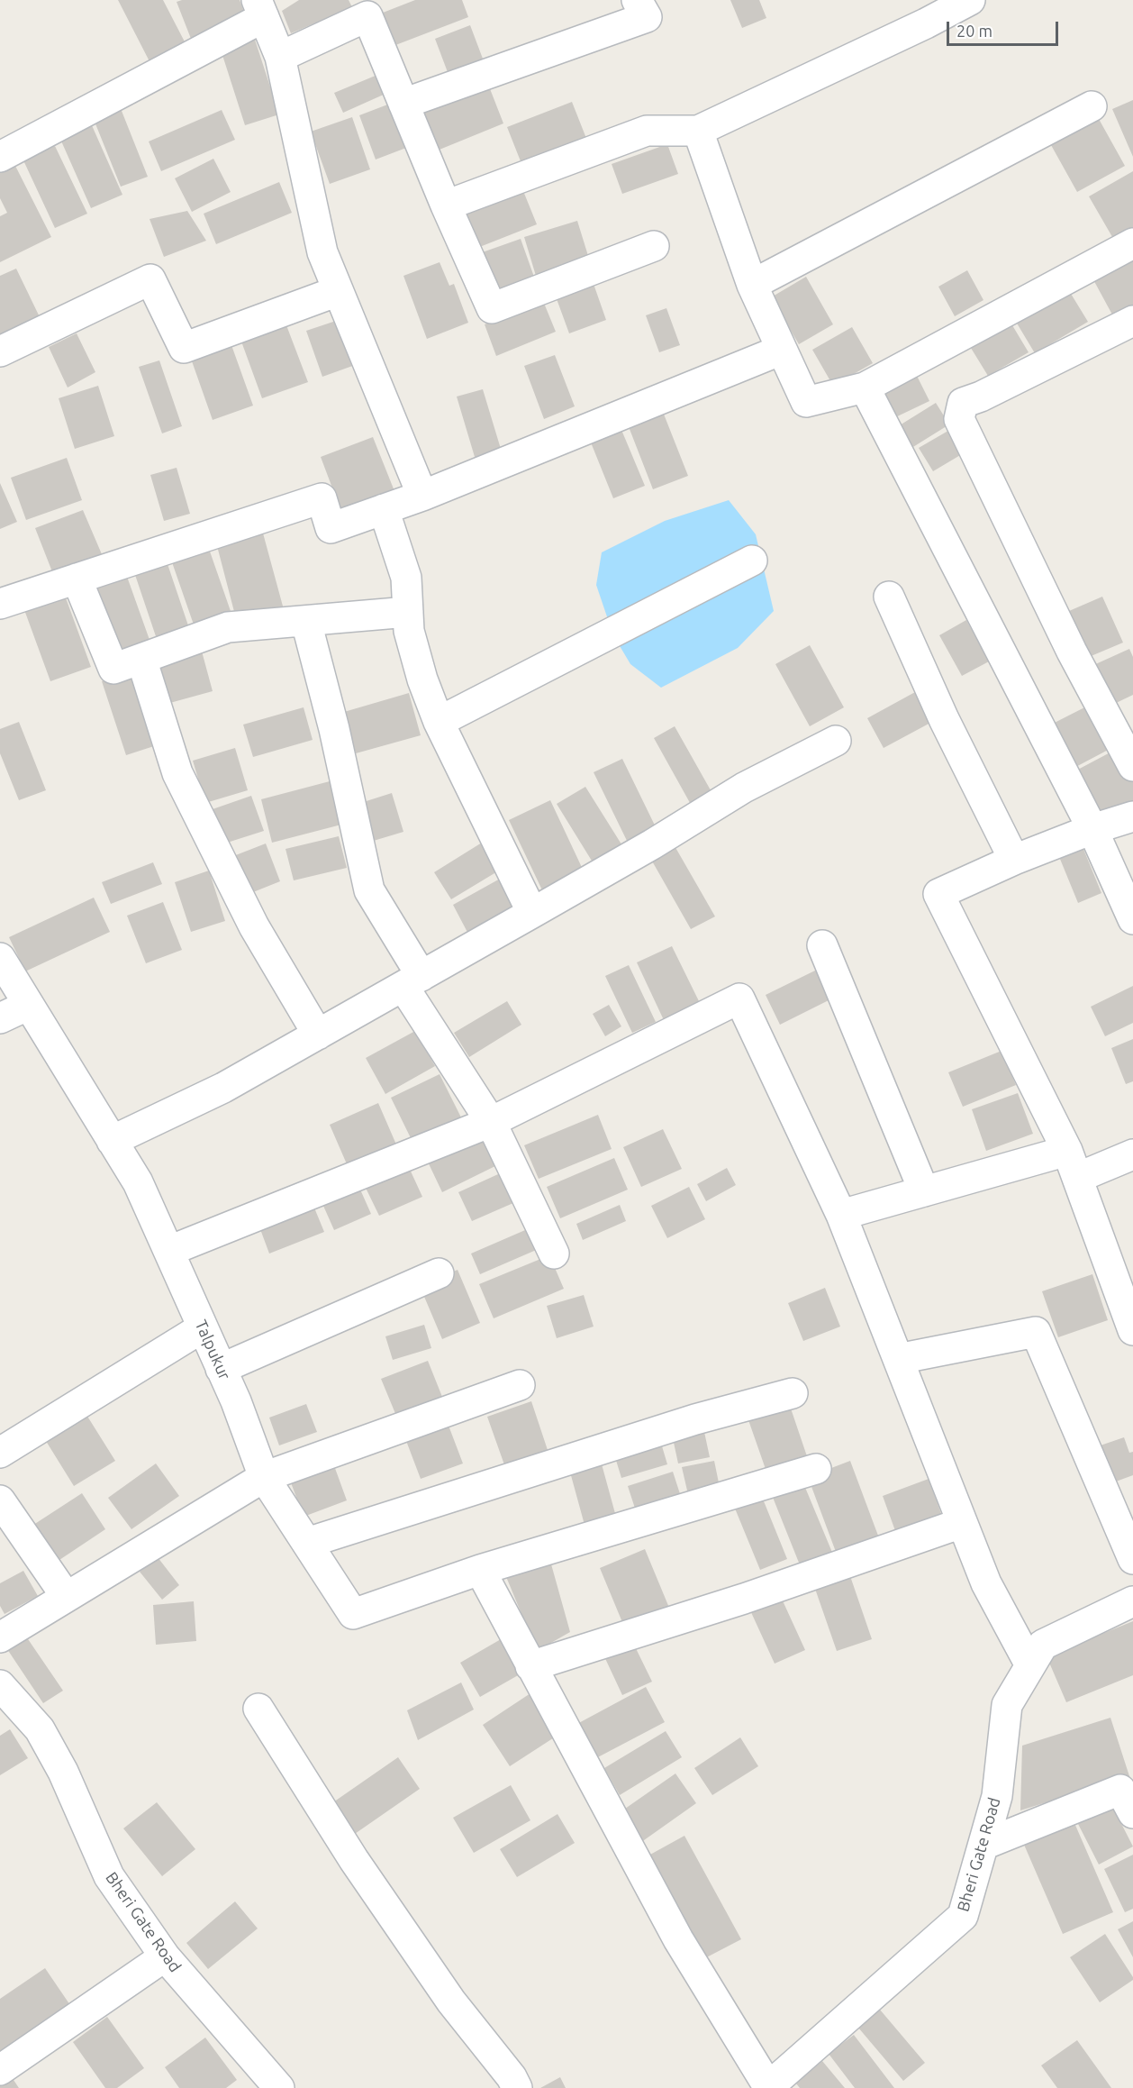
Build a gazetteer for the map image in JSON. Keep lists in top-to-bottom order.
{
  "streets": {
    "street": ["Talpukur", "Bheri Gate Road"]
  },
  "scale_bar": "20 m"
}
